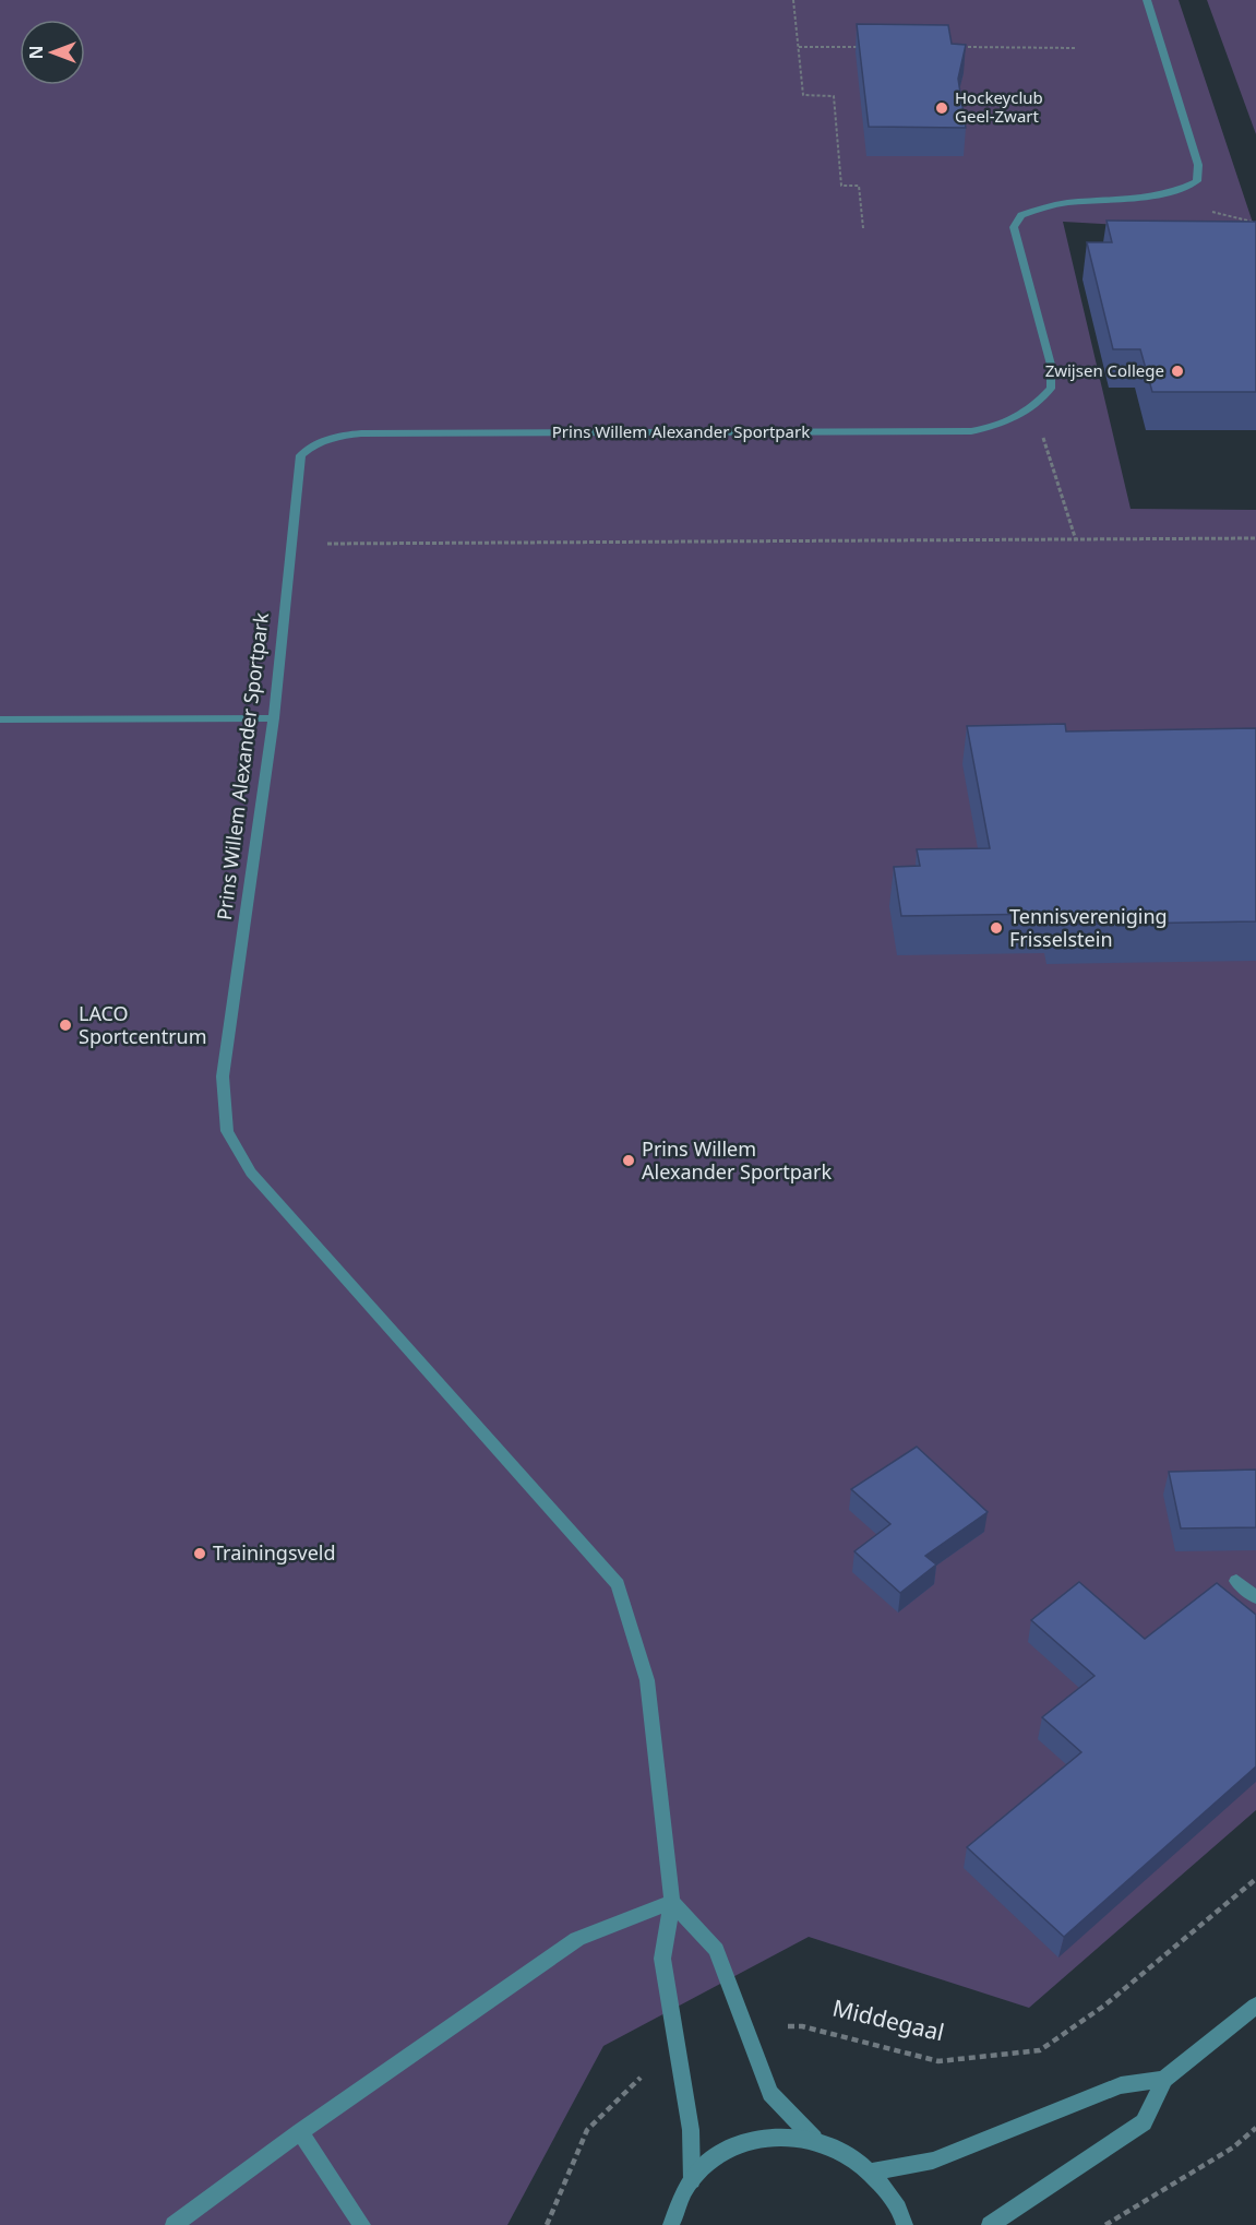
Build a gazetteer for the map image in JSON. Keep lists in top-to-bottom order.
{
  "streets": {
    "street": ["Prins Willem Alexander Sportpark"],
    "path": ["Middegaal"]
  },
  "places": [
    "Hockeyclub Geel-Zwart",
    "Zwijsen College",
    "Tennisvereniging Frisselstein",
    "LACO Sportcentrum",
    "Prins Willem Alexander Sportpark",
    "Trainingsveld"
  ],
  "north": "left"
}
